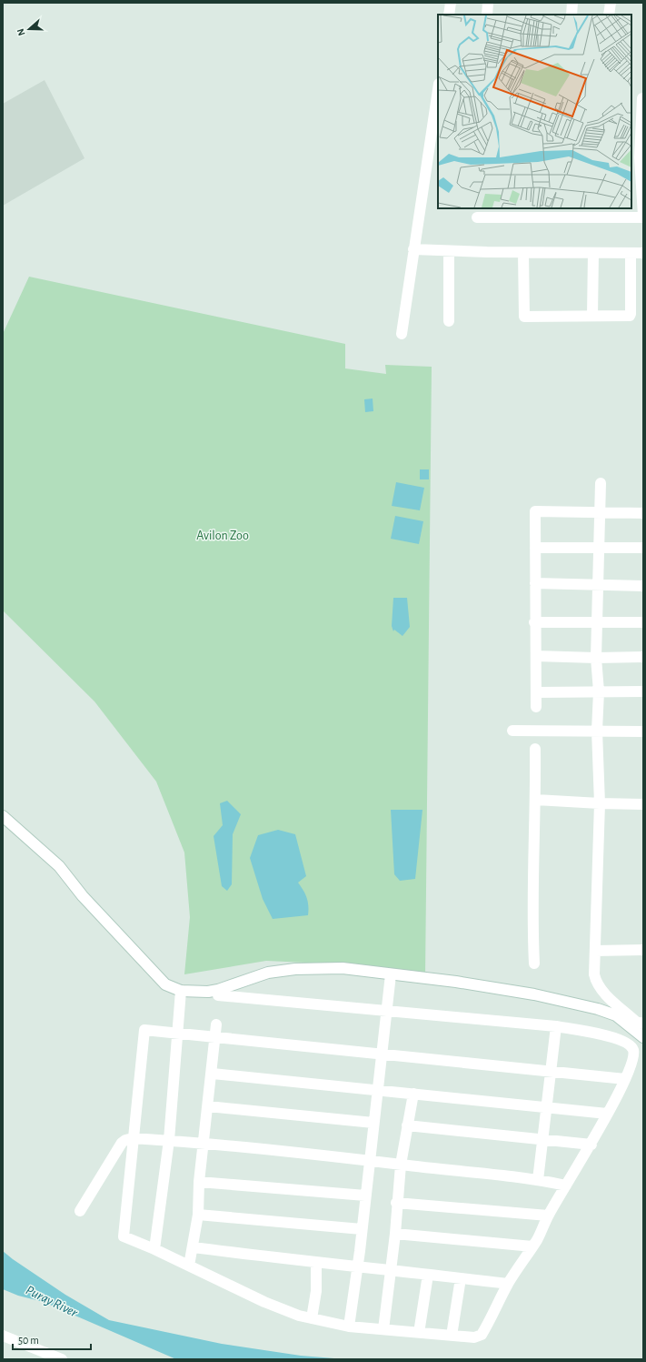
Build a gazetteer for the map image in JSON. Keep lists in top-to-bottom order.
{
  "water": ["Puray River"],
  "parks": ["Avilon Zoo"],
  "scale_bar": "50 m",
  "north": "left"
}
